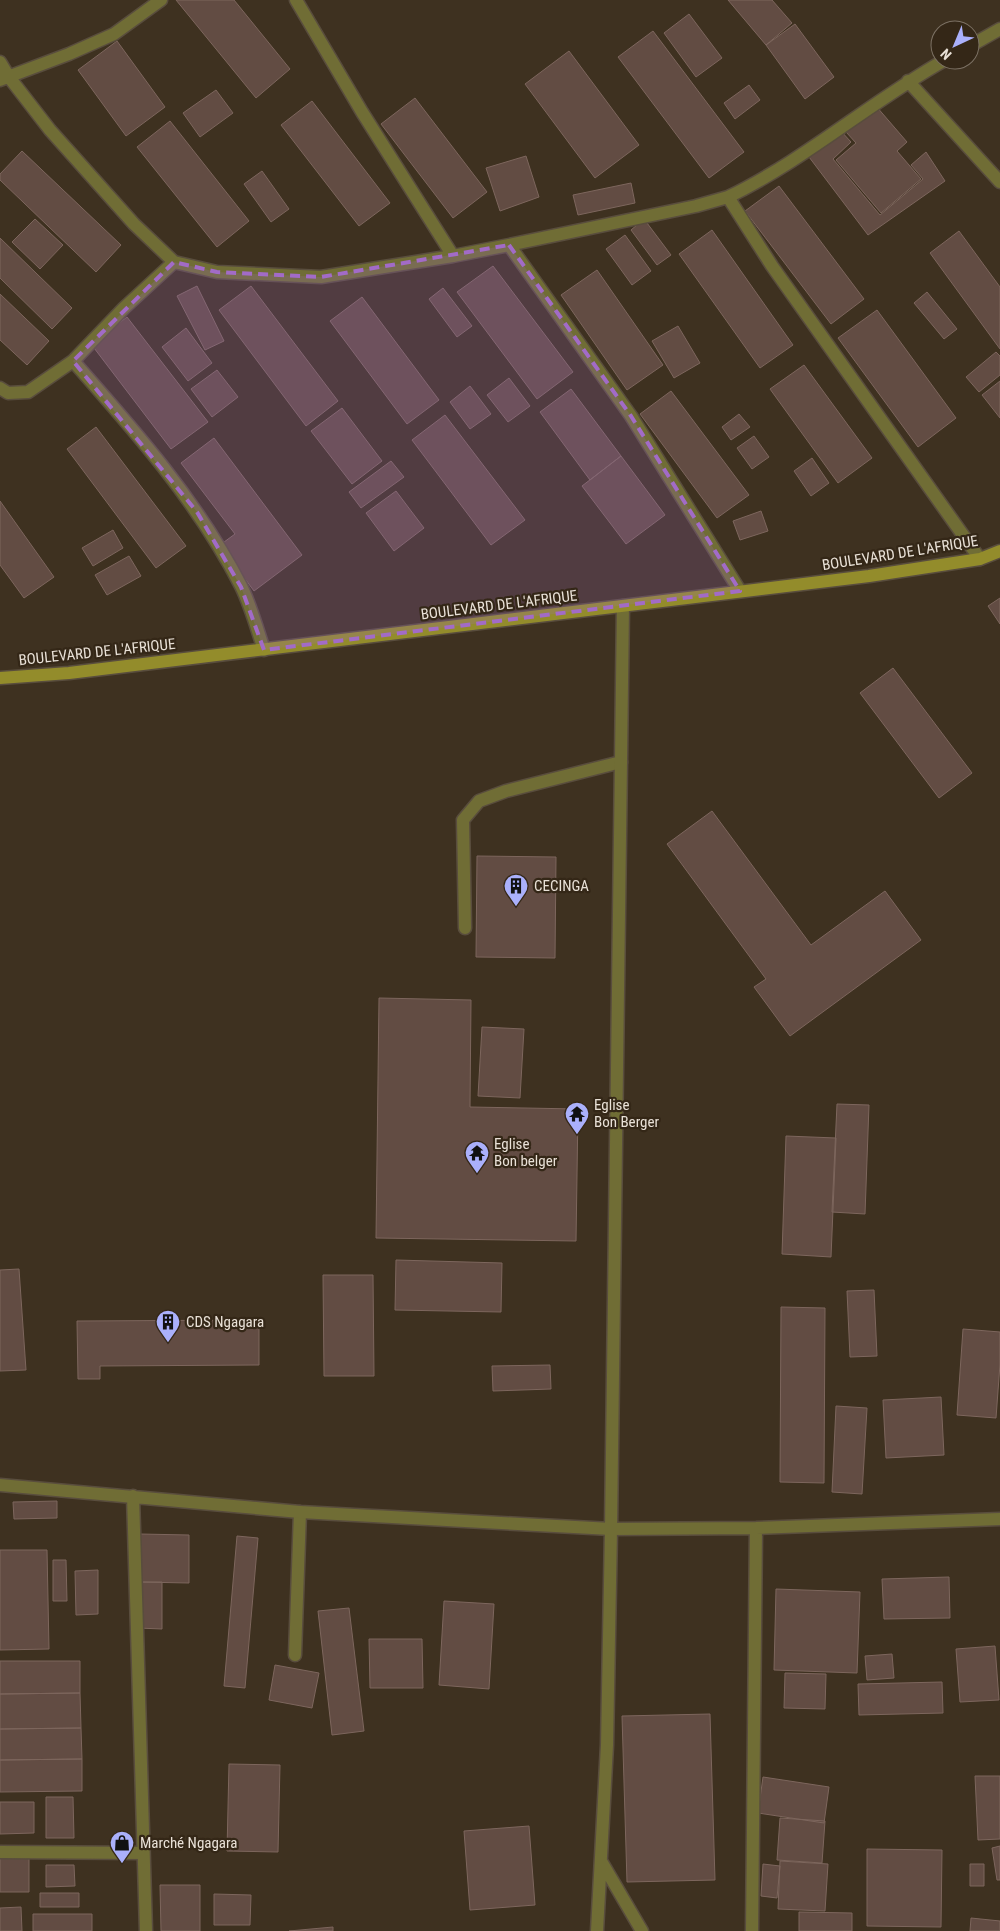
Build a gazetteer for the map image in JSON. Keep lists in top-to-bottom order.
{
  "streets": {
    "street": ["BOULEVARD DE L'AFRIQUE"]
  },
  "places": {
    "building": ["CECINGA", "CDS Ngagara"],
    "temple": ["Eglise Bon Berger", "Eglise Bon belger"],
    "shop": ["Marché Ngagara"]
  },
  "north": "bottom left"
}
